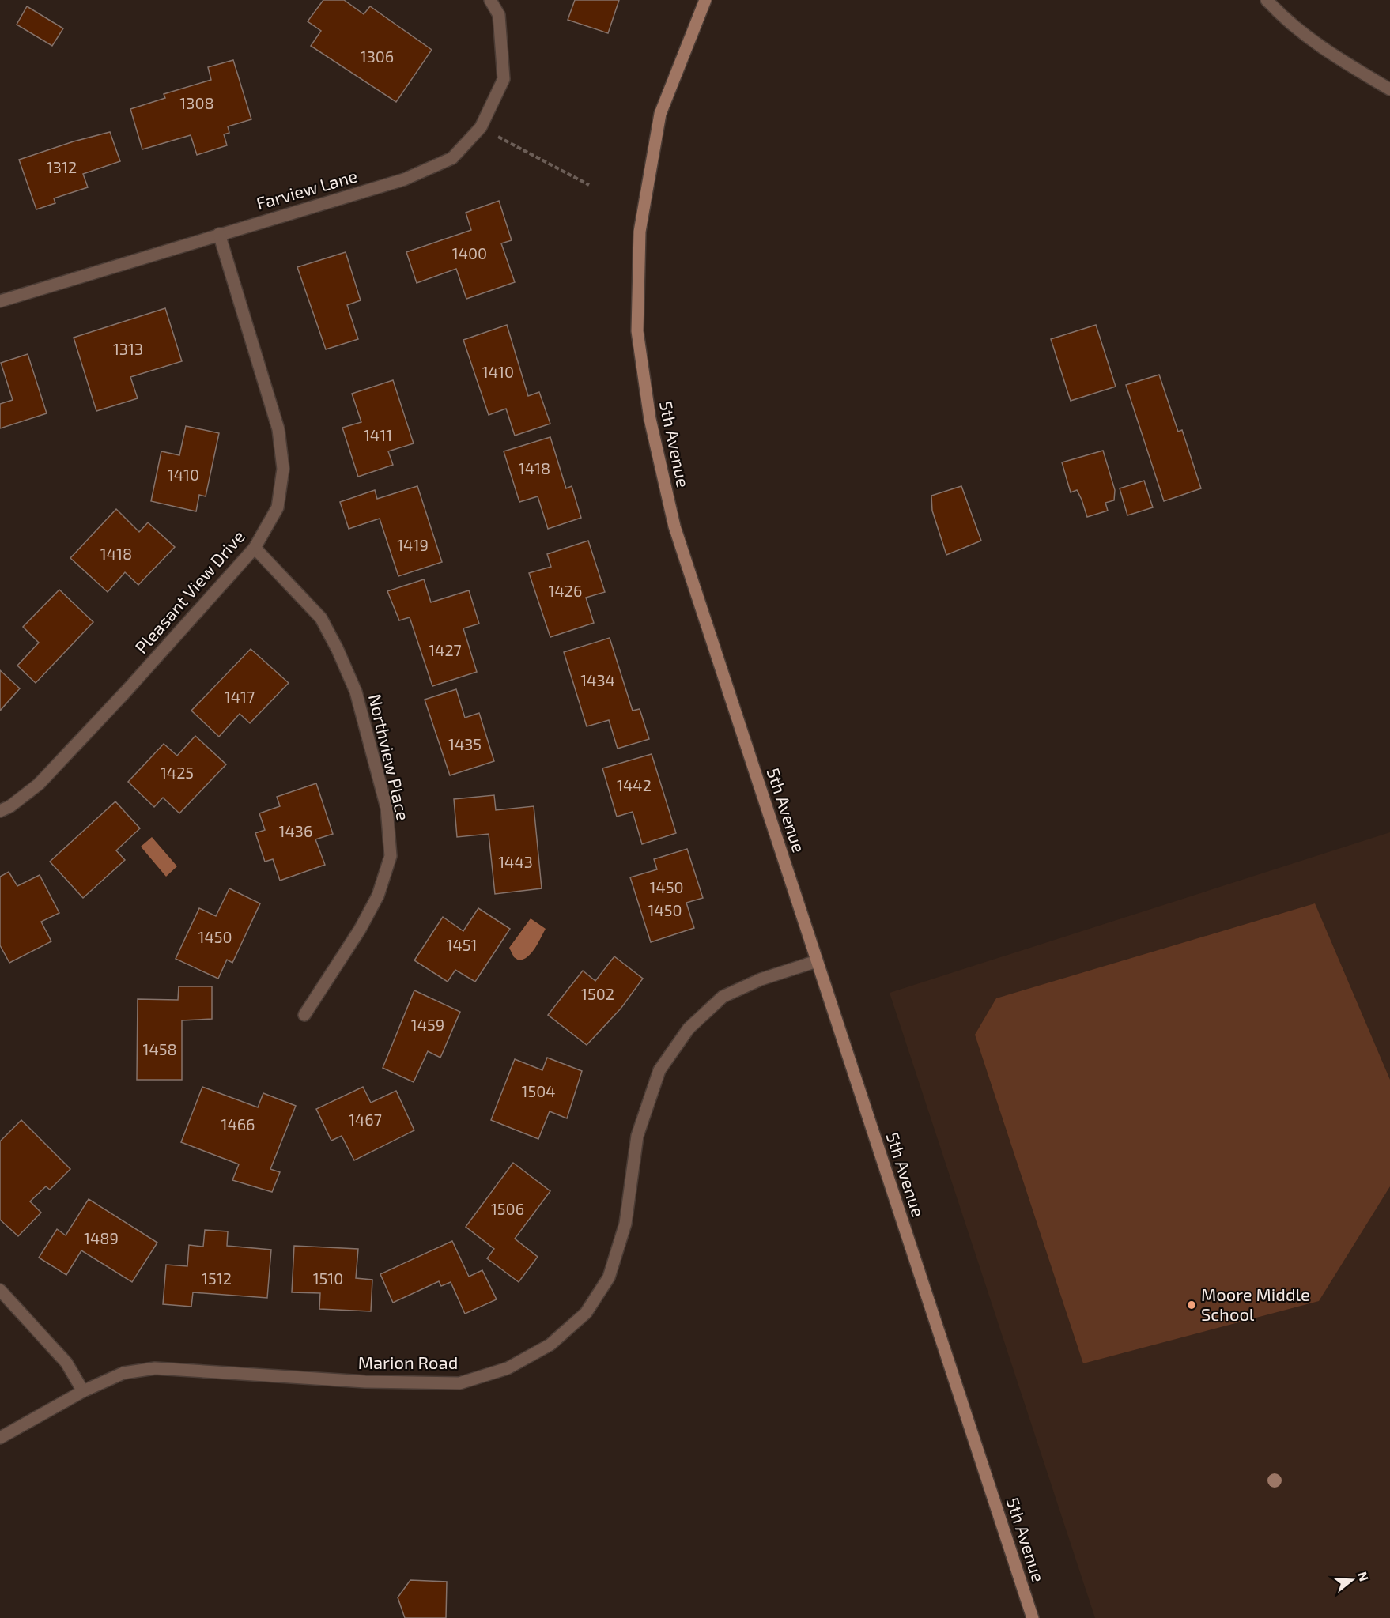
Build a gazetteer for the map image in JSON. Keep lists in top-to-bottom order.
{
  "streets": {
    "main road": ["5th Avenue"],
    "street": [
      "Farview Lane",
      "Pleasant View Drive",
      "Northview Place",
      "Marion Road"
    ]
  },
  "crossings": [
    ["Farview Lane", "Pleasant View Drive"],
    ["5th Avenue", "Marion Road"],
    ["Pleasant View Drive", "Northview Place"]
  ],
  "places": ["Moore Middle School"],
  "house_numbers": [
    "1306",
    "1308",
    "1312",
    "1400",
    "1313",
    "1410",
    "1411",
    "1418",
    "1410",
    "1419",
    "1418",
    "1426",
    "1427",
    "1434",
    "1417",
    "1435",
    "1425",
    "1442",
    "1436",
    "1443",
    "1450",
    "1450",
    "1450",
    "1451",
    "1502",
    "1459",
    "1458",
    "1504",
    "1467",
    "1466",
    "1506",
    "1489",
    "1512",
    "1510"
  ],
  "north": "right"
}
